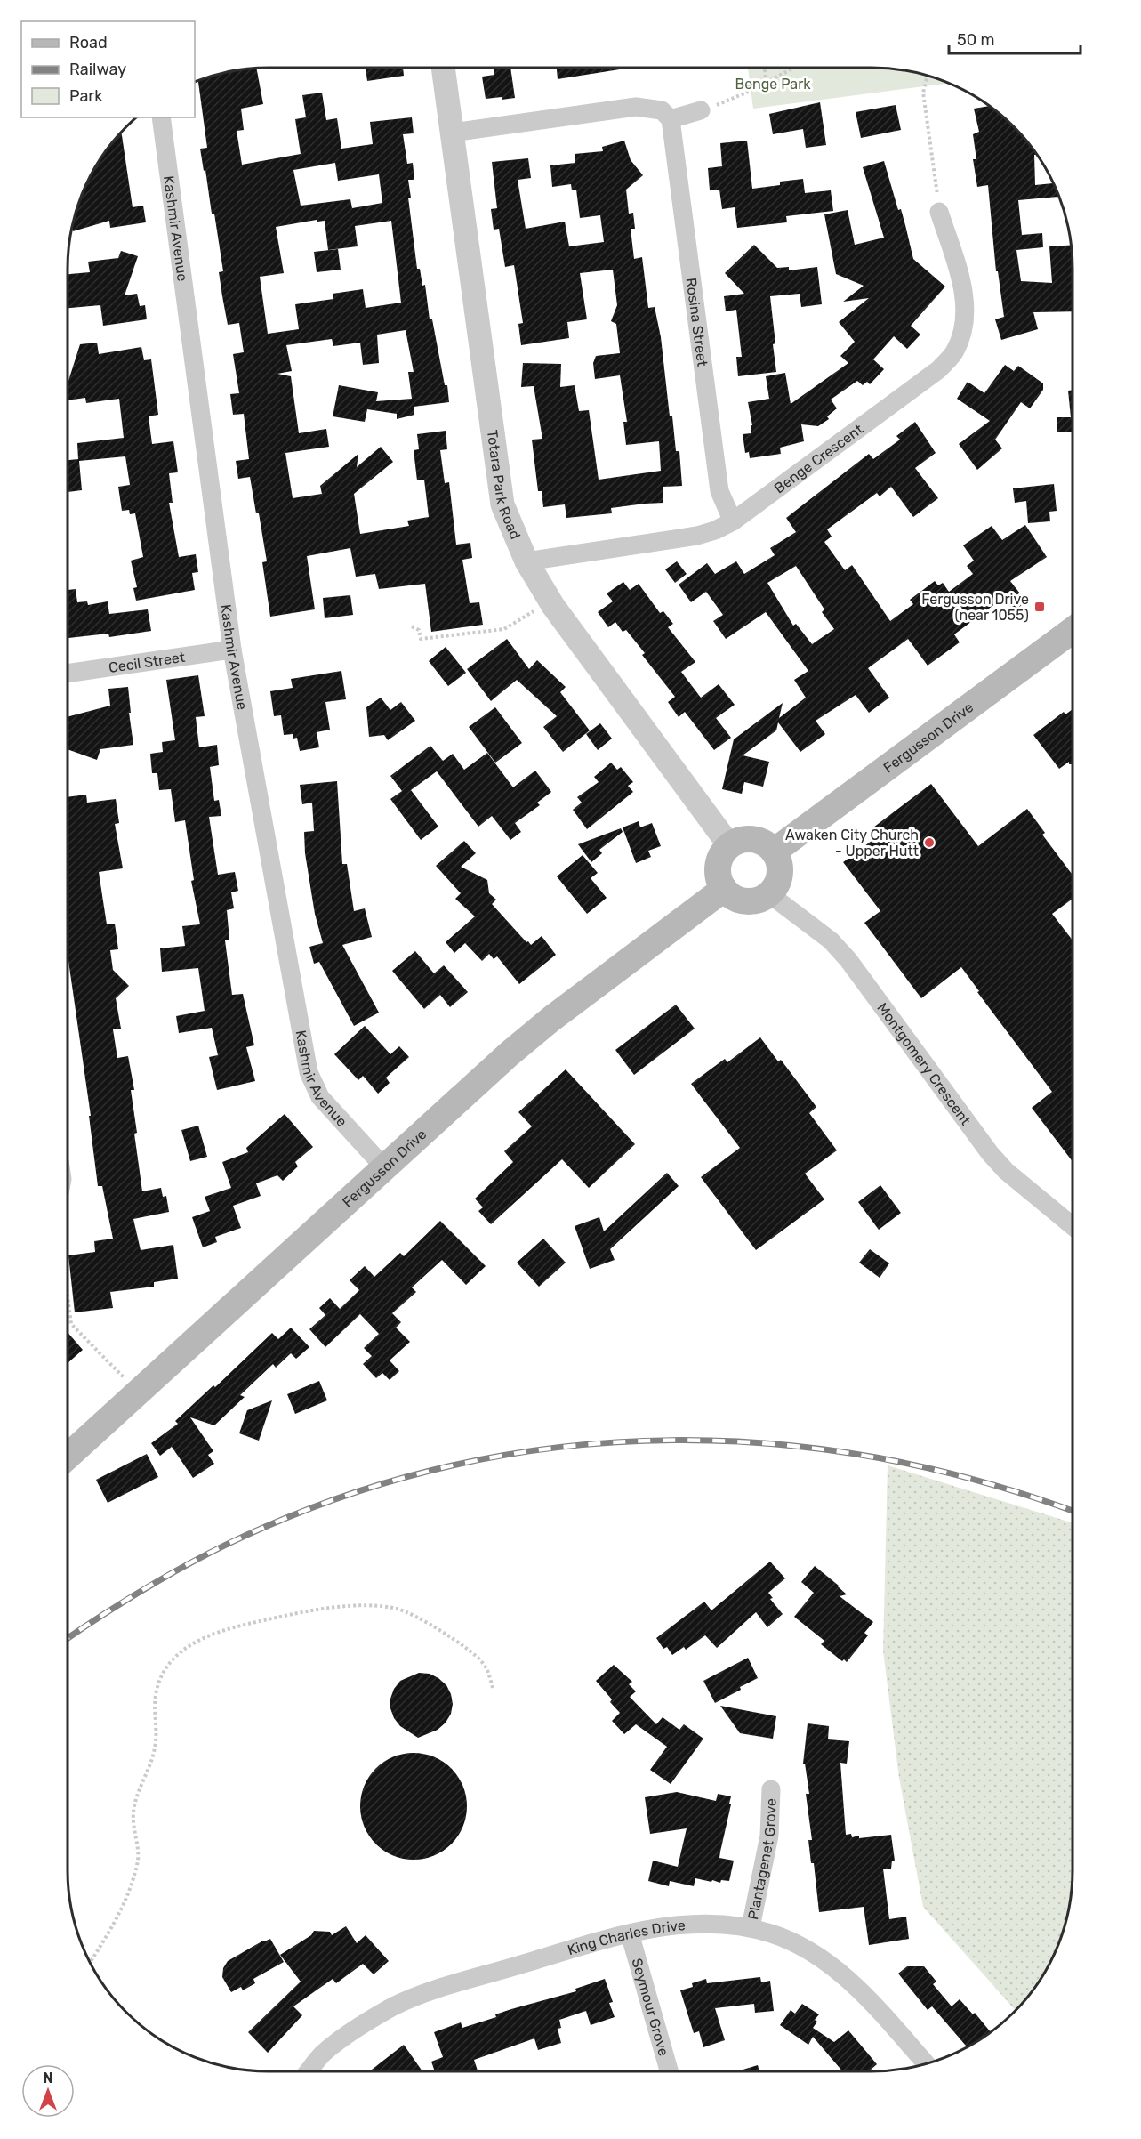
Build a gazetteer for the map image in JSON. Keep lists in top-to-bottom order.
{
  "streets": {
    "main road": ["Fergusson Drive"],
    "street": [
      "Kashmir Avenue",
      "Rosina Street",
      "Benge Crescent",
      "Totara Park Road",
      "Cecil Street",
      "Montgomery Crescent",
      "Plantagenet Grove",
      "King Charles Drive",
      "Seymour Grove"
    ]
  },
  "crossings": [
    ["Kashmir Avenue", "Cecil Street"],
    ["Kashmir Avenue", "Fergusson Drive"],
    ["Rosina Street", "Benge Crescent"],
    ["Benge Crescent", "Totara Park Road"],
    ["Totara Park Road", "Fergusson Drive"],
    ["Totara Park Road", "Montgomery Crescent"],
    ["Fergusson Drive", "Montgomery Crescent"],
    ["Plantagenet Grove", "King Charles Drive"],
    ["King Charles Drive", "Seymour Grove"]
  ],
  "parks": ["Benge Park"],
  "places": {
    "transit": ["Fergusson Drive (near 1055)"],
    "other": ["Awaken City Church - Upper Hutt"]
  },
  "legend": ["Road", "Railway", "Park"],
  "scale_bar": "50 m",
  "north": "top"
}
